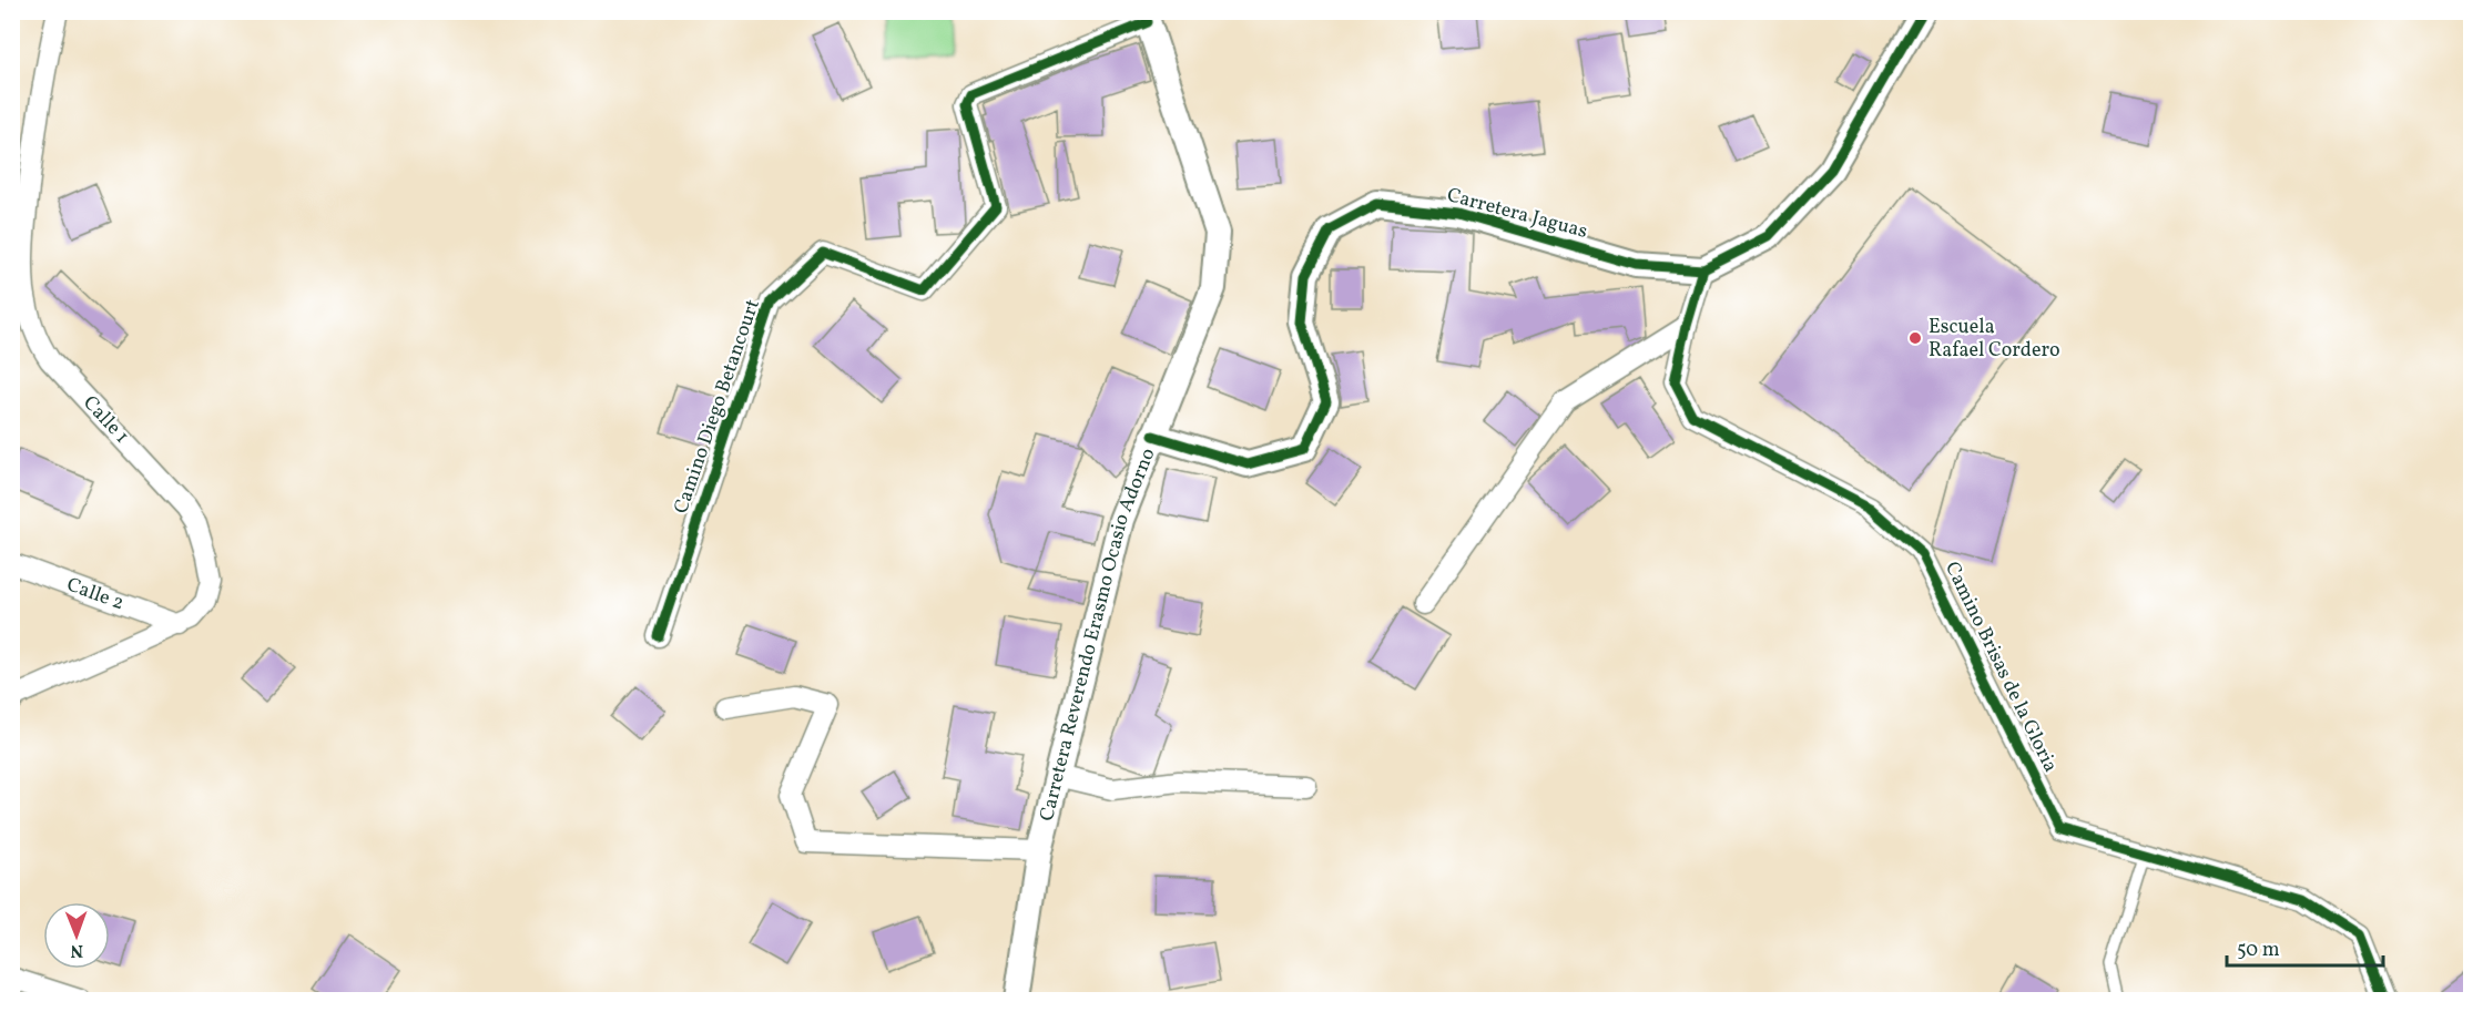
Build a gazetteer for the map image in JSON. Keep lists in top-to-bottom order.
{
  "streets": {
    "street": [
      "Carretera Jaguas",
      "Camino Diego Betancourt",
      "Calle 1",
      "Calle 2",
      "Carretera Reverendo Erasmo Ocasio Adorno",
      "Camino Brisas de la Gloria"
    ]
  },
  "crossings": [
    ["Carretera Jaguas", "Carretera Reverendo Erasmo Ocasio Adorno"],
    ["Carretera Jaguas", "Camino Brisas de la Gloria"],
    ["Camino Diego Betancourt", "Carretera Reverendo Erasmo Ocasio Adorno"],
    ["Calle 1", "Calle 2"]
  ],
  "places": ["Escuela Rafael Cordero"],
  "scale_bar": "50 m",
  "north": "bottom"
}
